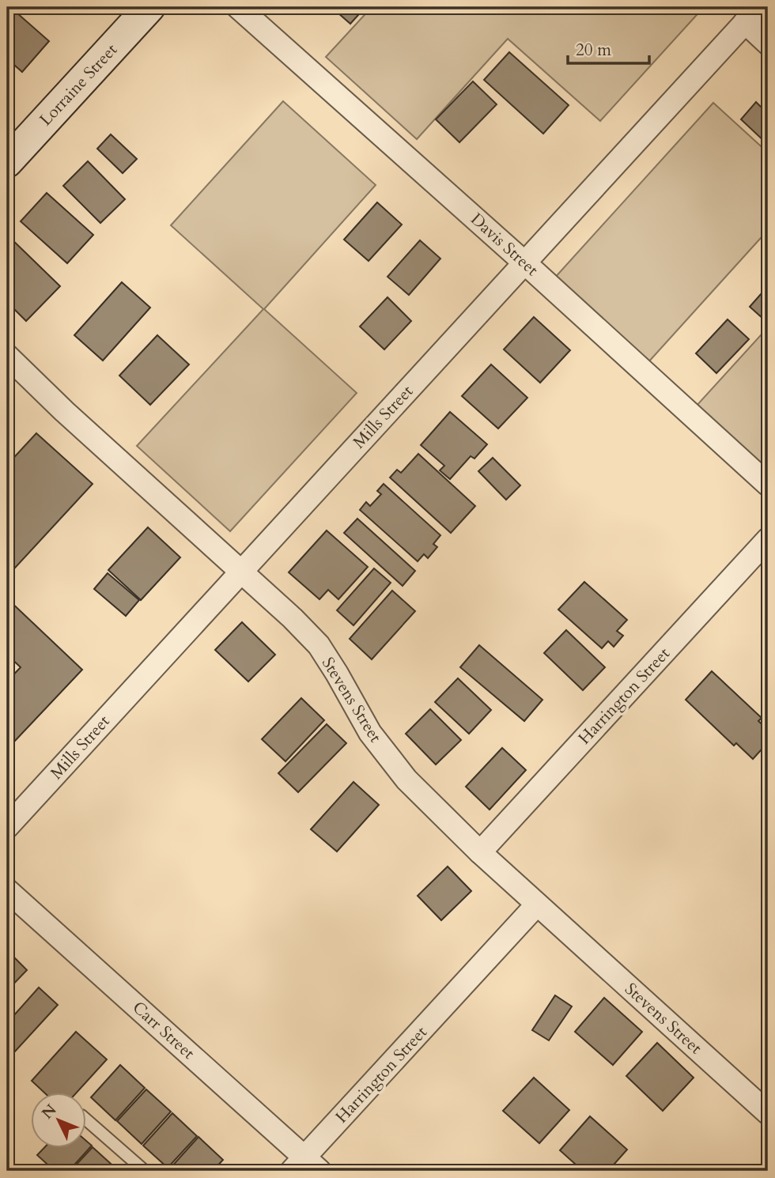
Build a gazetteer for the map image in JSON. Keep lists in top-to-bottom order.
{
  "streets": {
    "main road": ["Lorraine Street"],
    "street": [
      "Davis Street",
      "Mills Street",
      "Harrington Street",
      "Stevens Street",
      "Carr Street"
    ]
  },
  "crossings": [
    ["Davis Street", "Mills Street"],
    ["Mills Street", "Stevens Street"],
    ["Harrington Street", "Stevens Street"],
    ["Harrington Street", "Carr Street"]
  ],
  "scale_bar": "20 m",
  "north": "top left"
}
